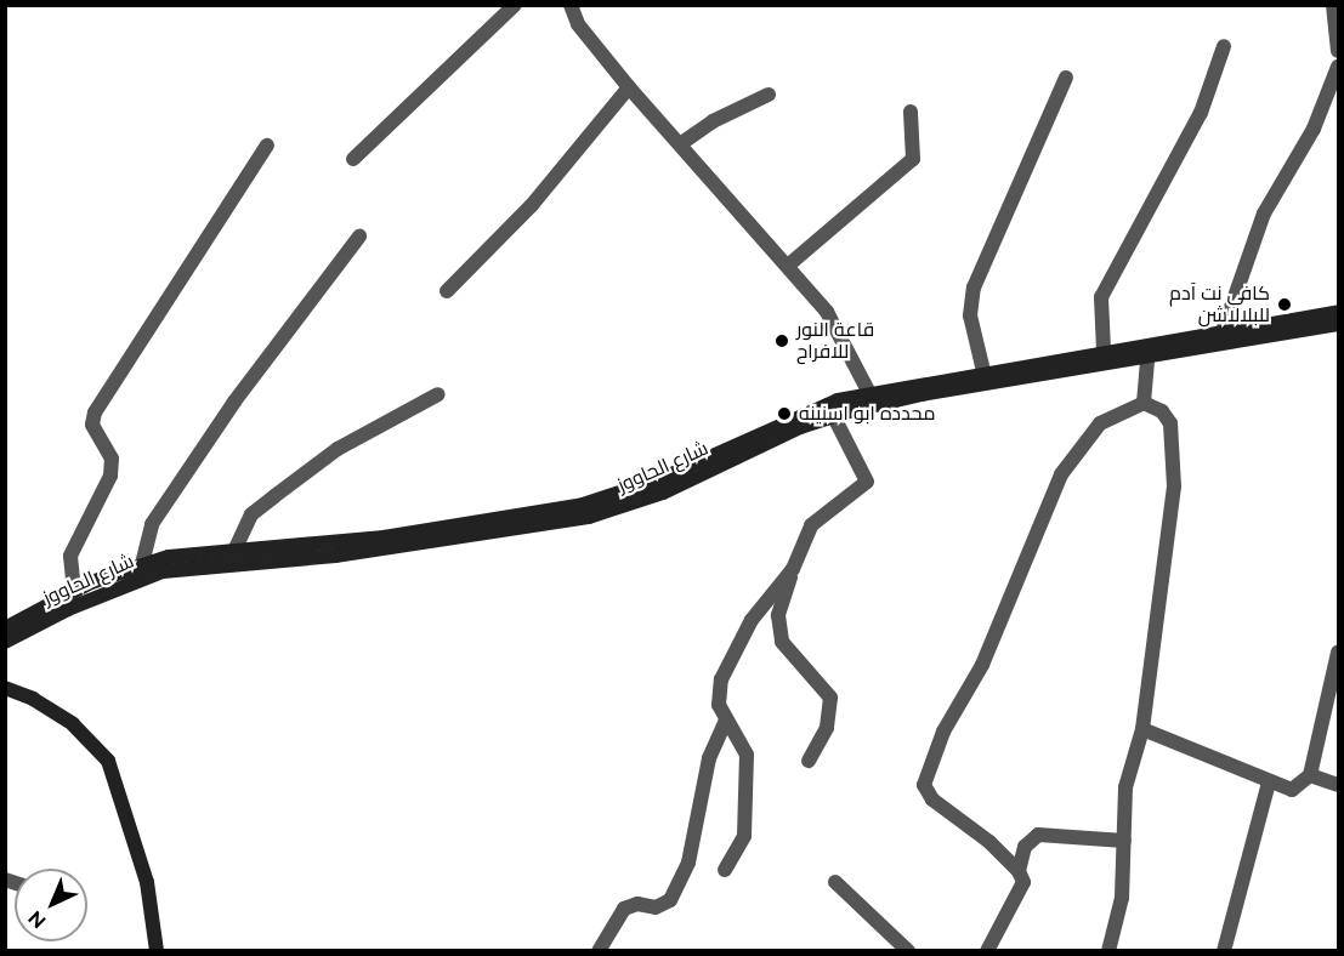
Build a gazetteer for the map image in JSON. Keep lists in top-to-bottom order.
{
  "streets": {
    "main road": ["شارع الحاووز"]
  },
  "places": ["كافي نت آدم للبلالاشن", "قاعة النور للافراح", "محدده ابو اسنينه"],
  "north": "bottom left"
}
